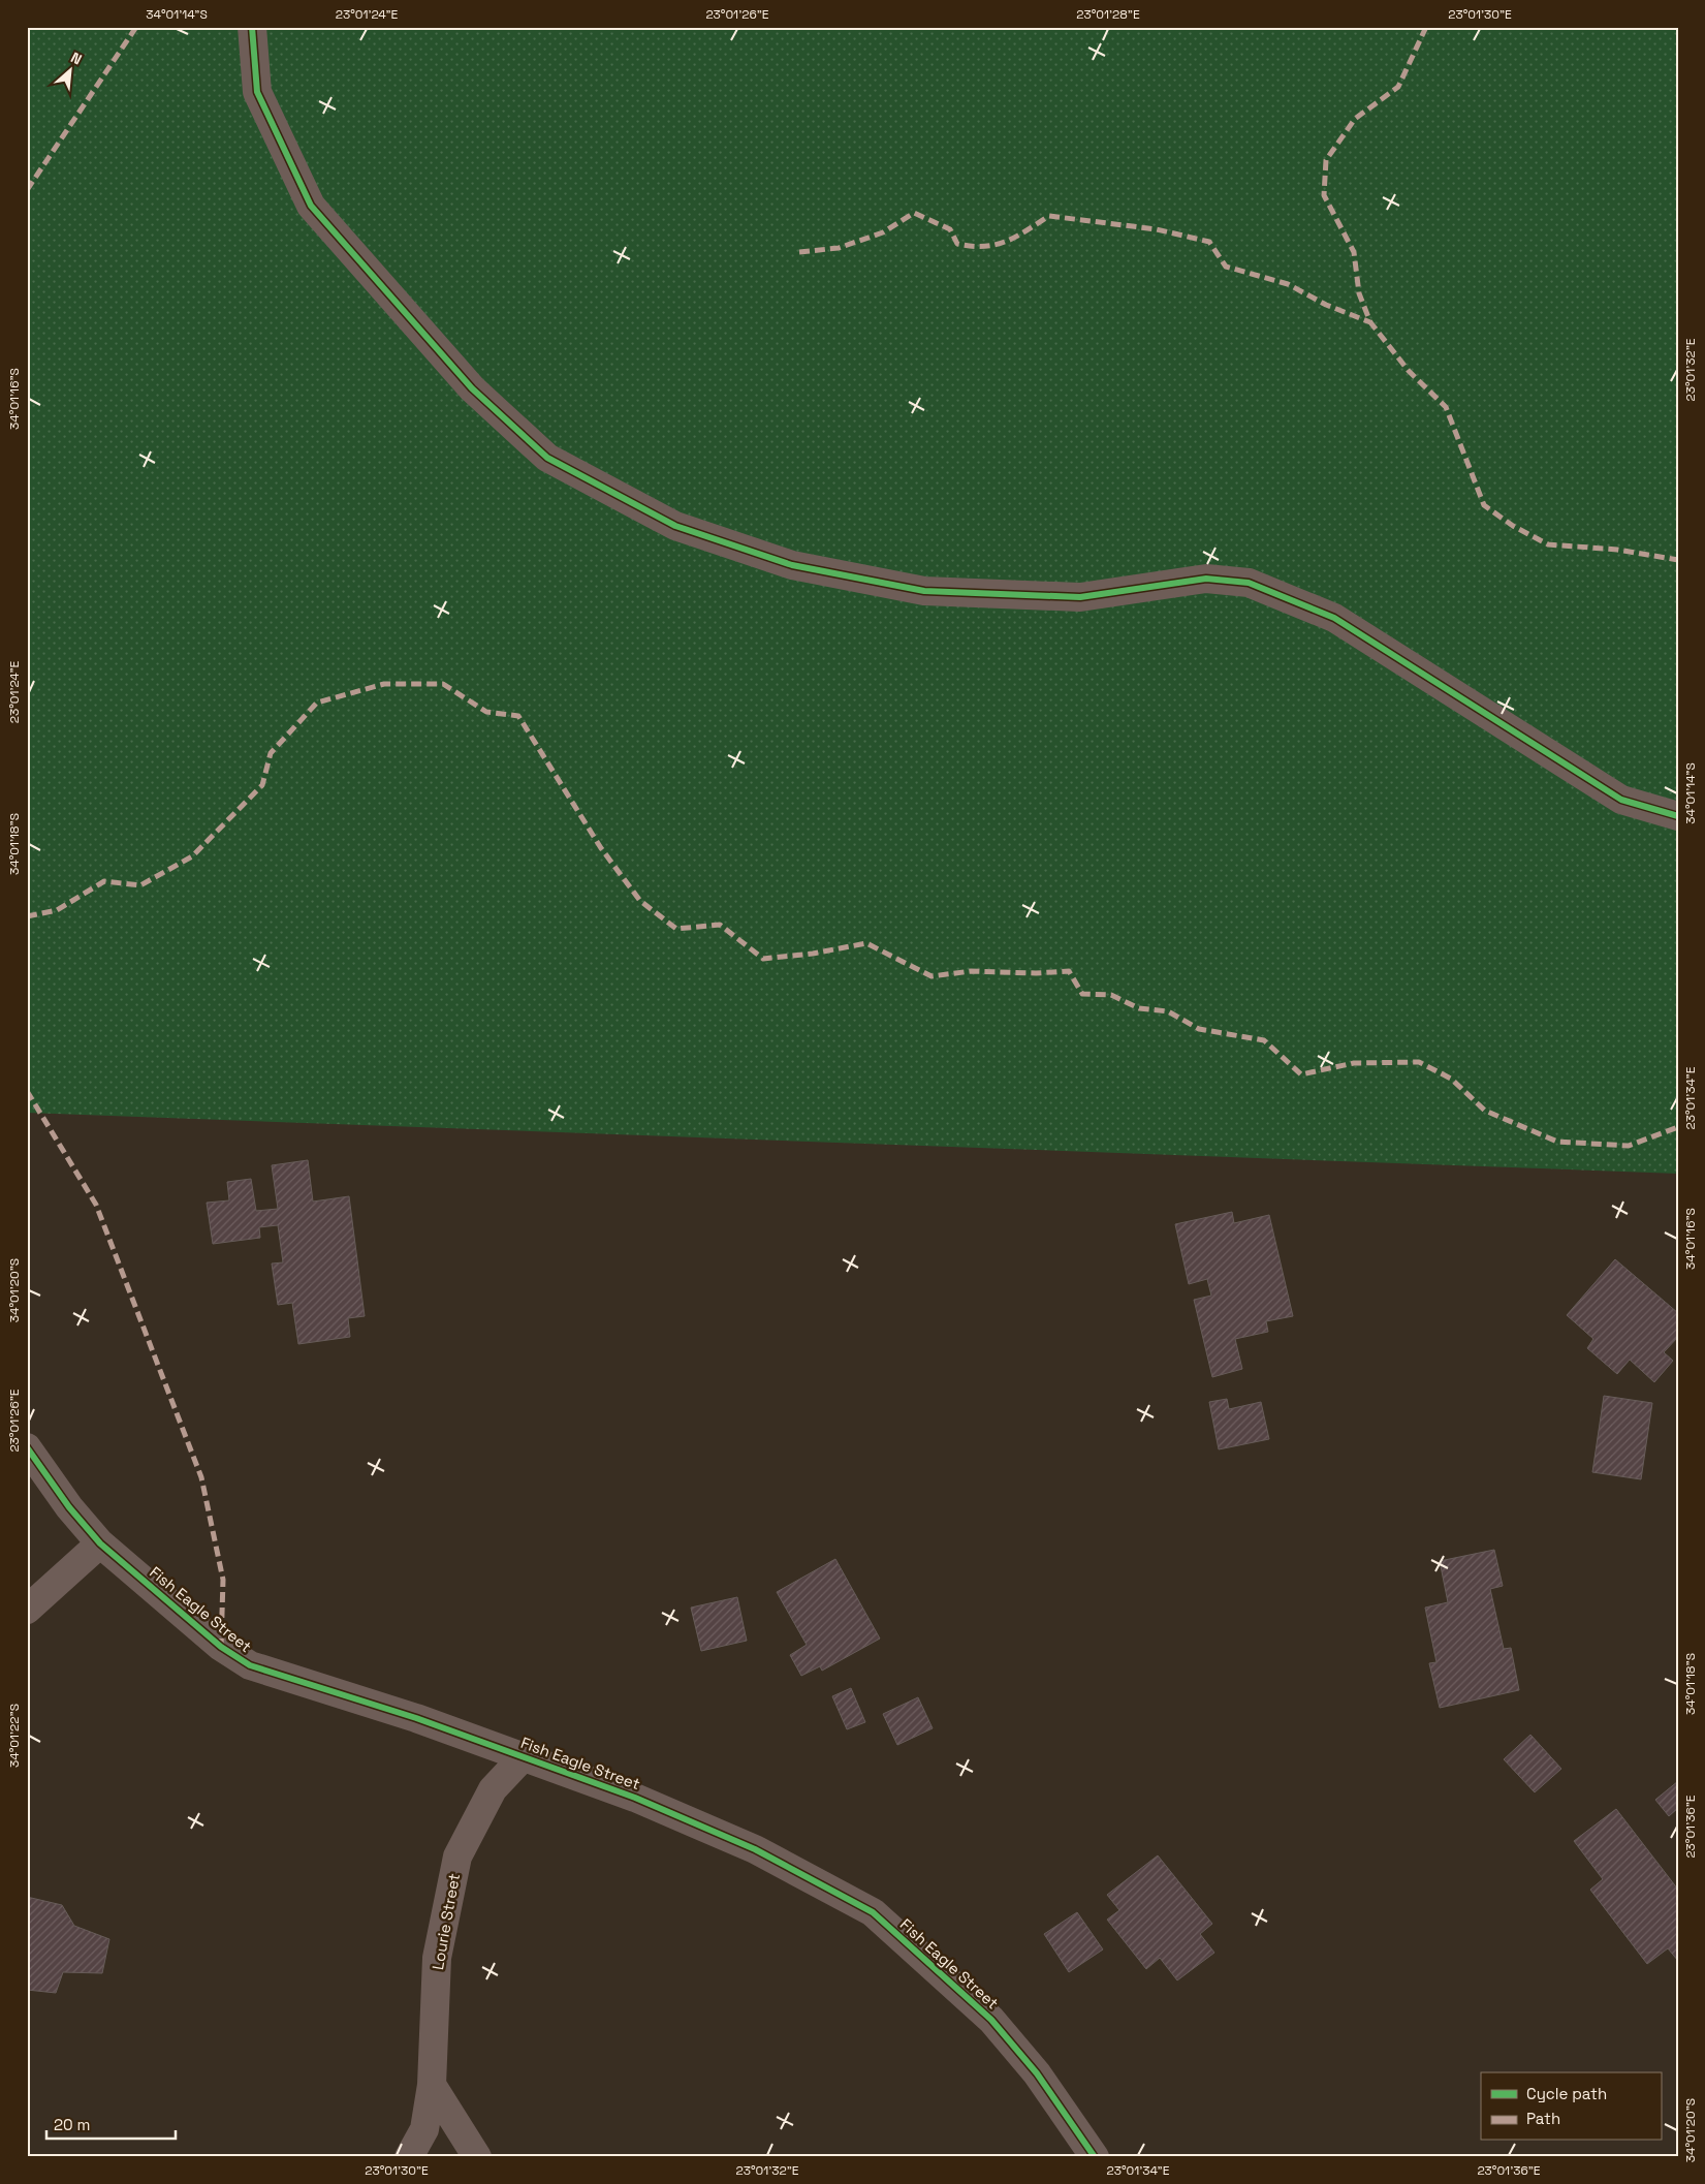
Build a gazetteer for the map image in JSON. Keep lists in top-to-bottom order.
{
  "streets": {
    "street": ["Fish Eagle Street", "Lourie Street"]
  },
  "crossings": [
    ["Fish Eagle Street", "Lourie Street"]
  ],
  "legend": ["Cycle path", "Path"],
  "scale_bar": "20 m",
  "north": "top right",
  "coordinates": [
    "34°01'14\"S",
    "23°01'24\"E",
    "23°01'26\"E",
    "23°01'28\"E",
    "23°01'30\"E",
    "23°01'32\"E",
    "34°01'16\"S",
    "34°01'18\"S",
    "23°01'34\"E",
    "34°01'20\"S",
    "34°01'22\"S",
    "23°01'36\"E"
  ]
}
